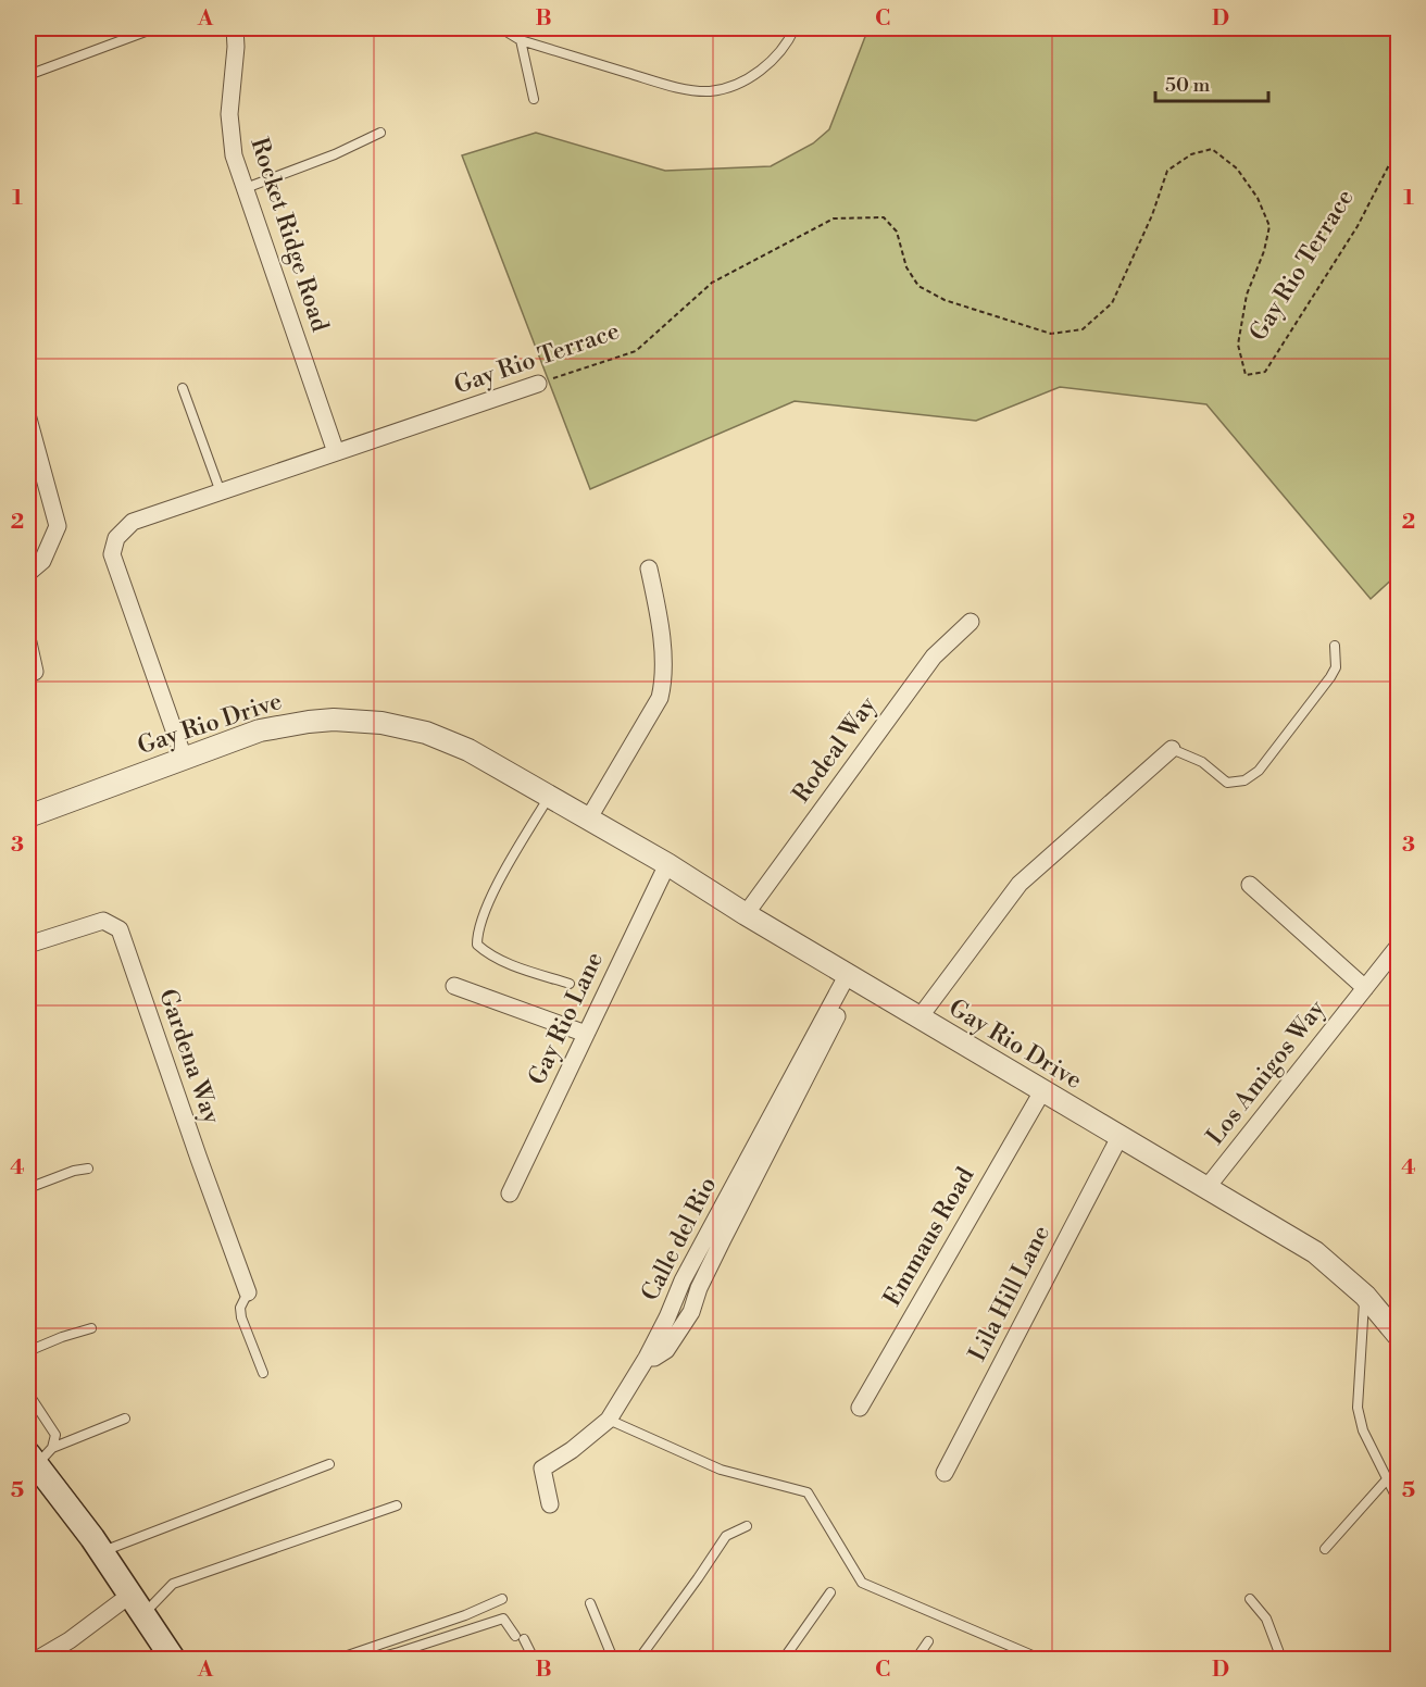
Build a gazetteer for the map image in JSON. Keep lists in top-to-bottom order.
{
  "streets": {
    "street": [
      "Rocket Ridge Road",
      "Gay Rio Terrace",
      "Gay Rio Drive",
      "Rodeal Way",
      "Gay Rio Lane",
      "Gardena Way",
      "Los Amigos Way",
      "Emmaus Road",
      "Calle del Rio",
      "Lila Hill Lane"
    ]
  },
  "crossings": [
    ["Rocket Ridge Road", "Gay Rio Terrace"],
    ["Gay Rio Terrace", "Gay Rio Drive"],
    ["Gay Rio Drive", "Rodeal Way"],
    ["Gay Rio Drive", "Gay Rio Lane"],
    ["Gay Rio Drive", "Los Amigos Way"],
    ["Gay Rio Drive", "Emmaus Road"],
    ["Gay Rio Drive", "Calle del Rio"],
    ["Gay Rio Drive", "Lila Hill Lane"]
  ],
  "scale_bar": "50 m",
  "grid": {
    "columns": [
      "A",
      "B",
      "C",
      "D"
    ],
    "rows": [
      "1",
      "2",
      "3",
      "4",
      "5"
    ]
  }
}
